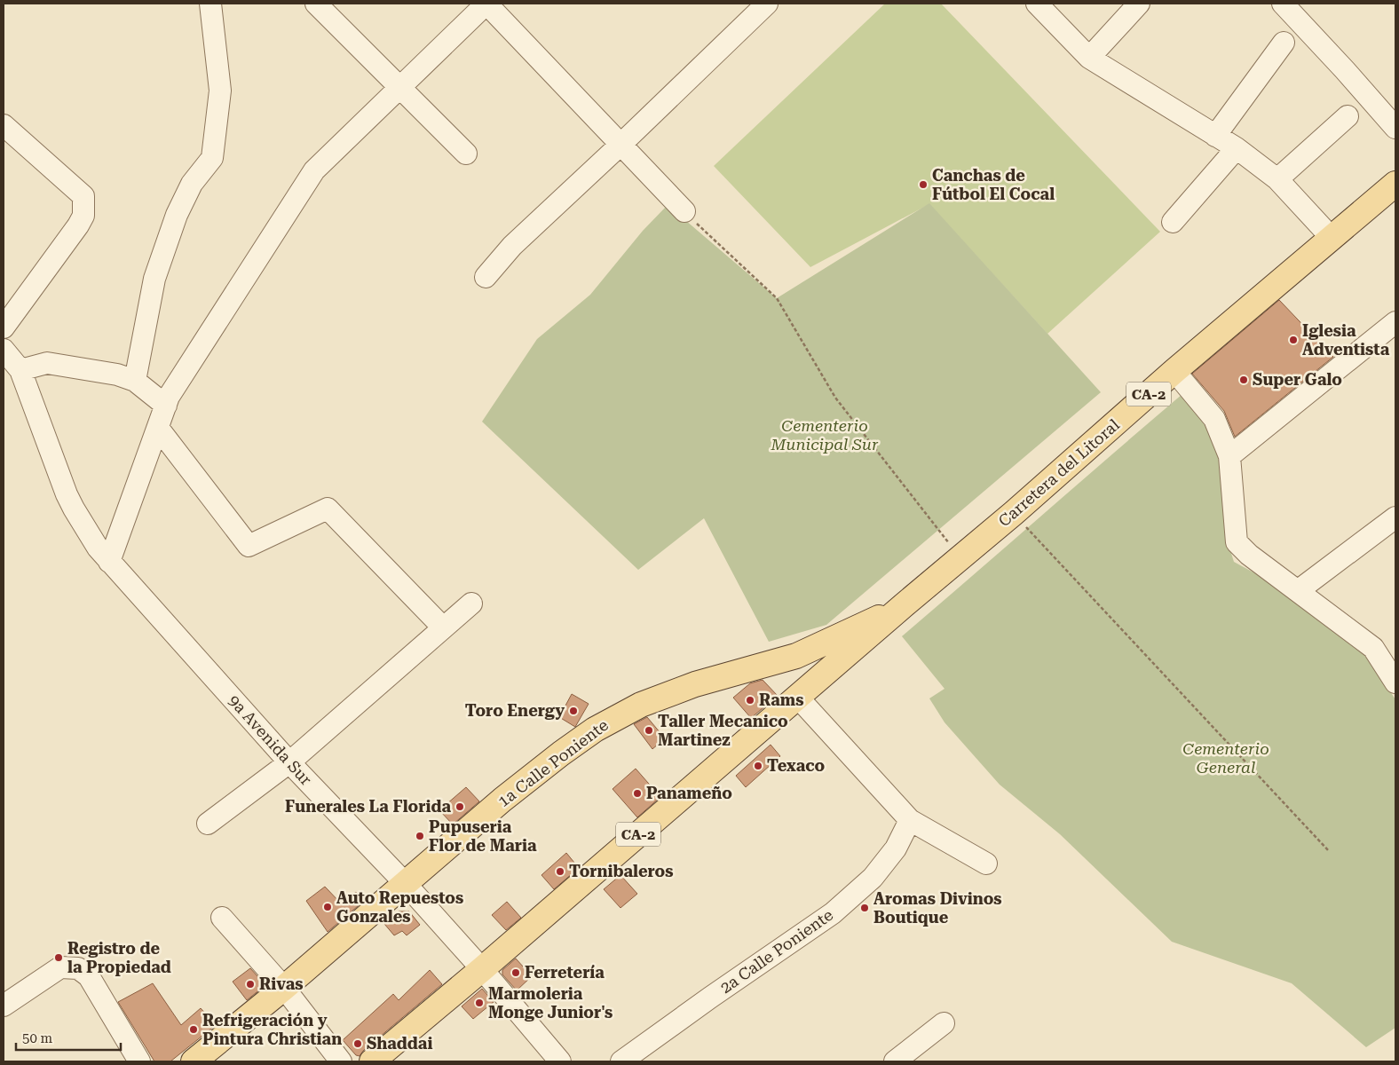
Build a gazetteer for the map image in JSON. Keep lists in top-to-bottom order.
{
  "streets": {
    "main road": ["CA-2", "Carretera del Litoral", "1a Calle Poniente"],
    "street": ["9a Avenida Sur", "2a Calle Poniente"]
  },
  "crossings": [
    ["CA-2", "Carretera del Litoral"],
    ["CA-2", "9a Avenida Sur"],
    ["CA-2", "1a Calle Poniente"],
    ["Carretera del Litoral", "1a Calle Poniente"],
    ["9a Avenida Sur", "1a Calle Poniente"]
  ],
  "parks": ["Cementerio Municipal Sur", "Cementerio General"],
  "places": [
    "Canchas de Fútbol El Cocal",
    "Iglesia Adventista",
    "Super Galo",
    "Rams",
    "Toro Energy",
    "Taller Mecanico Martinez",
    "Texaco",
    "Panameño",
    "Funerales La Florida",
    "Pupuseria Flor de Maria",
    "Tornibaleros",
    "Auto Repuestos Gonzales",
    "Aromas Divinos Boutique",
    "Registro de la Propiedad",
    "Ferretería",
    "Rivas",
    "Marmoleria Monge Junior's",
    "Refrigeración y Pintura Christian",
    "Shaddai"
  ],
  "scale_bar": "50 m"
}
